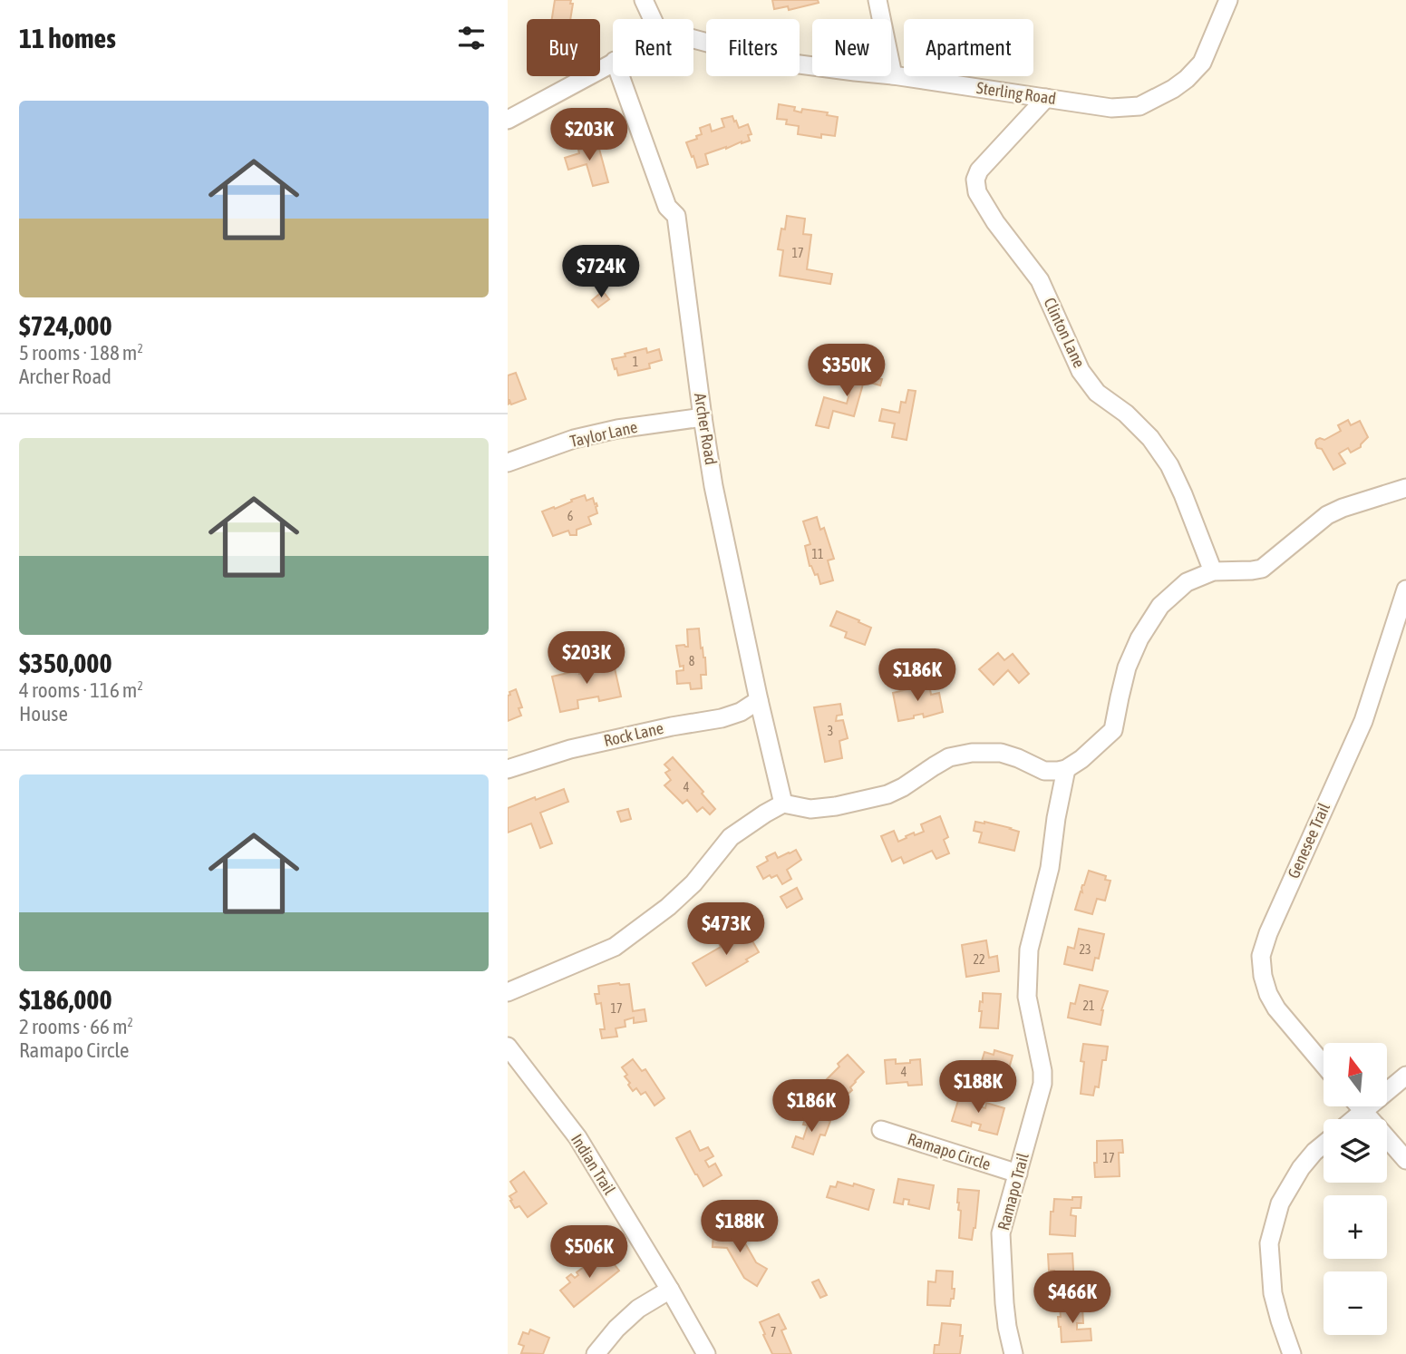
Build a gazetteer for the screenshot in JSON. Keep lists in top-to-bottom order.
{
  "streets": {
    "street": [
      "Sterling Road",
      "Clinton Lane",
      "Archer Road",
      "Taylor Lane",
      "Rock Lane",
      "Genesee Trail",
      "Ramapo Circle",
      "Indian Trail",
      "Ramapo Trail"
    ]
  },
  "crossings": [
    ["Sterling Road", "Clinton Lane"],
    ["Archer Road", "Taylor Lane"],
    ["Archer Road", "Rock Lane"],
    ["Ramapo Circle", "Ramapo Trail"]
  ],
  "house_numbers": [
    "17",
    "1",
    "6",
    "11",
    "8",
    "3",
    "4",
    "23",
    "22",
    "21",
    "17",
    "4",
    "17",
    "7"
  ],
  "north": "top",
  "page": {
    "heading": "11 homes",
    "chip": [
      "Buy",
      "Rent",
      "Filters",
      "New",
      "Apartment"
    ],
    "list": [
      {
        "name": "$724,000",
        "note": "5 rooms · 188 m² · Archer Road"
      },
      {
        "name": "$350,000",
        "note": "4 rooms · 116 m² · House"
      },
      {
        "name": "$186,000",
        "note": "2 rooms · 66 m² · Ramapo Circle"
      }
    ],
    "price": [
      "$203K",
      "$724K",
      "$350K",
      "$203K",
      "$186K",
      "$473K",
      "$188K",
      "$186K",
      "$188K",
      "$506K",
      "$466K"
    ],
    "map_buttons": ["+", "−"]
  }
}
